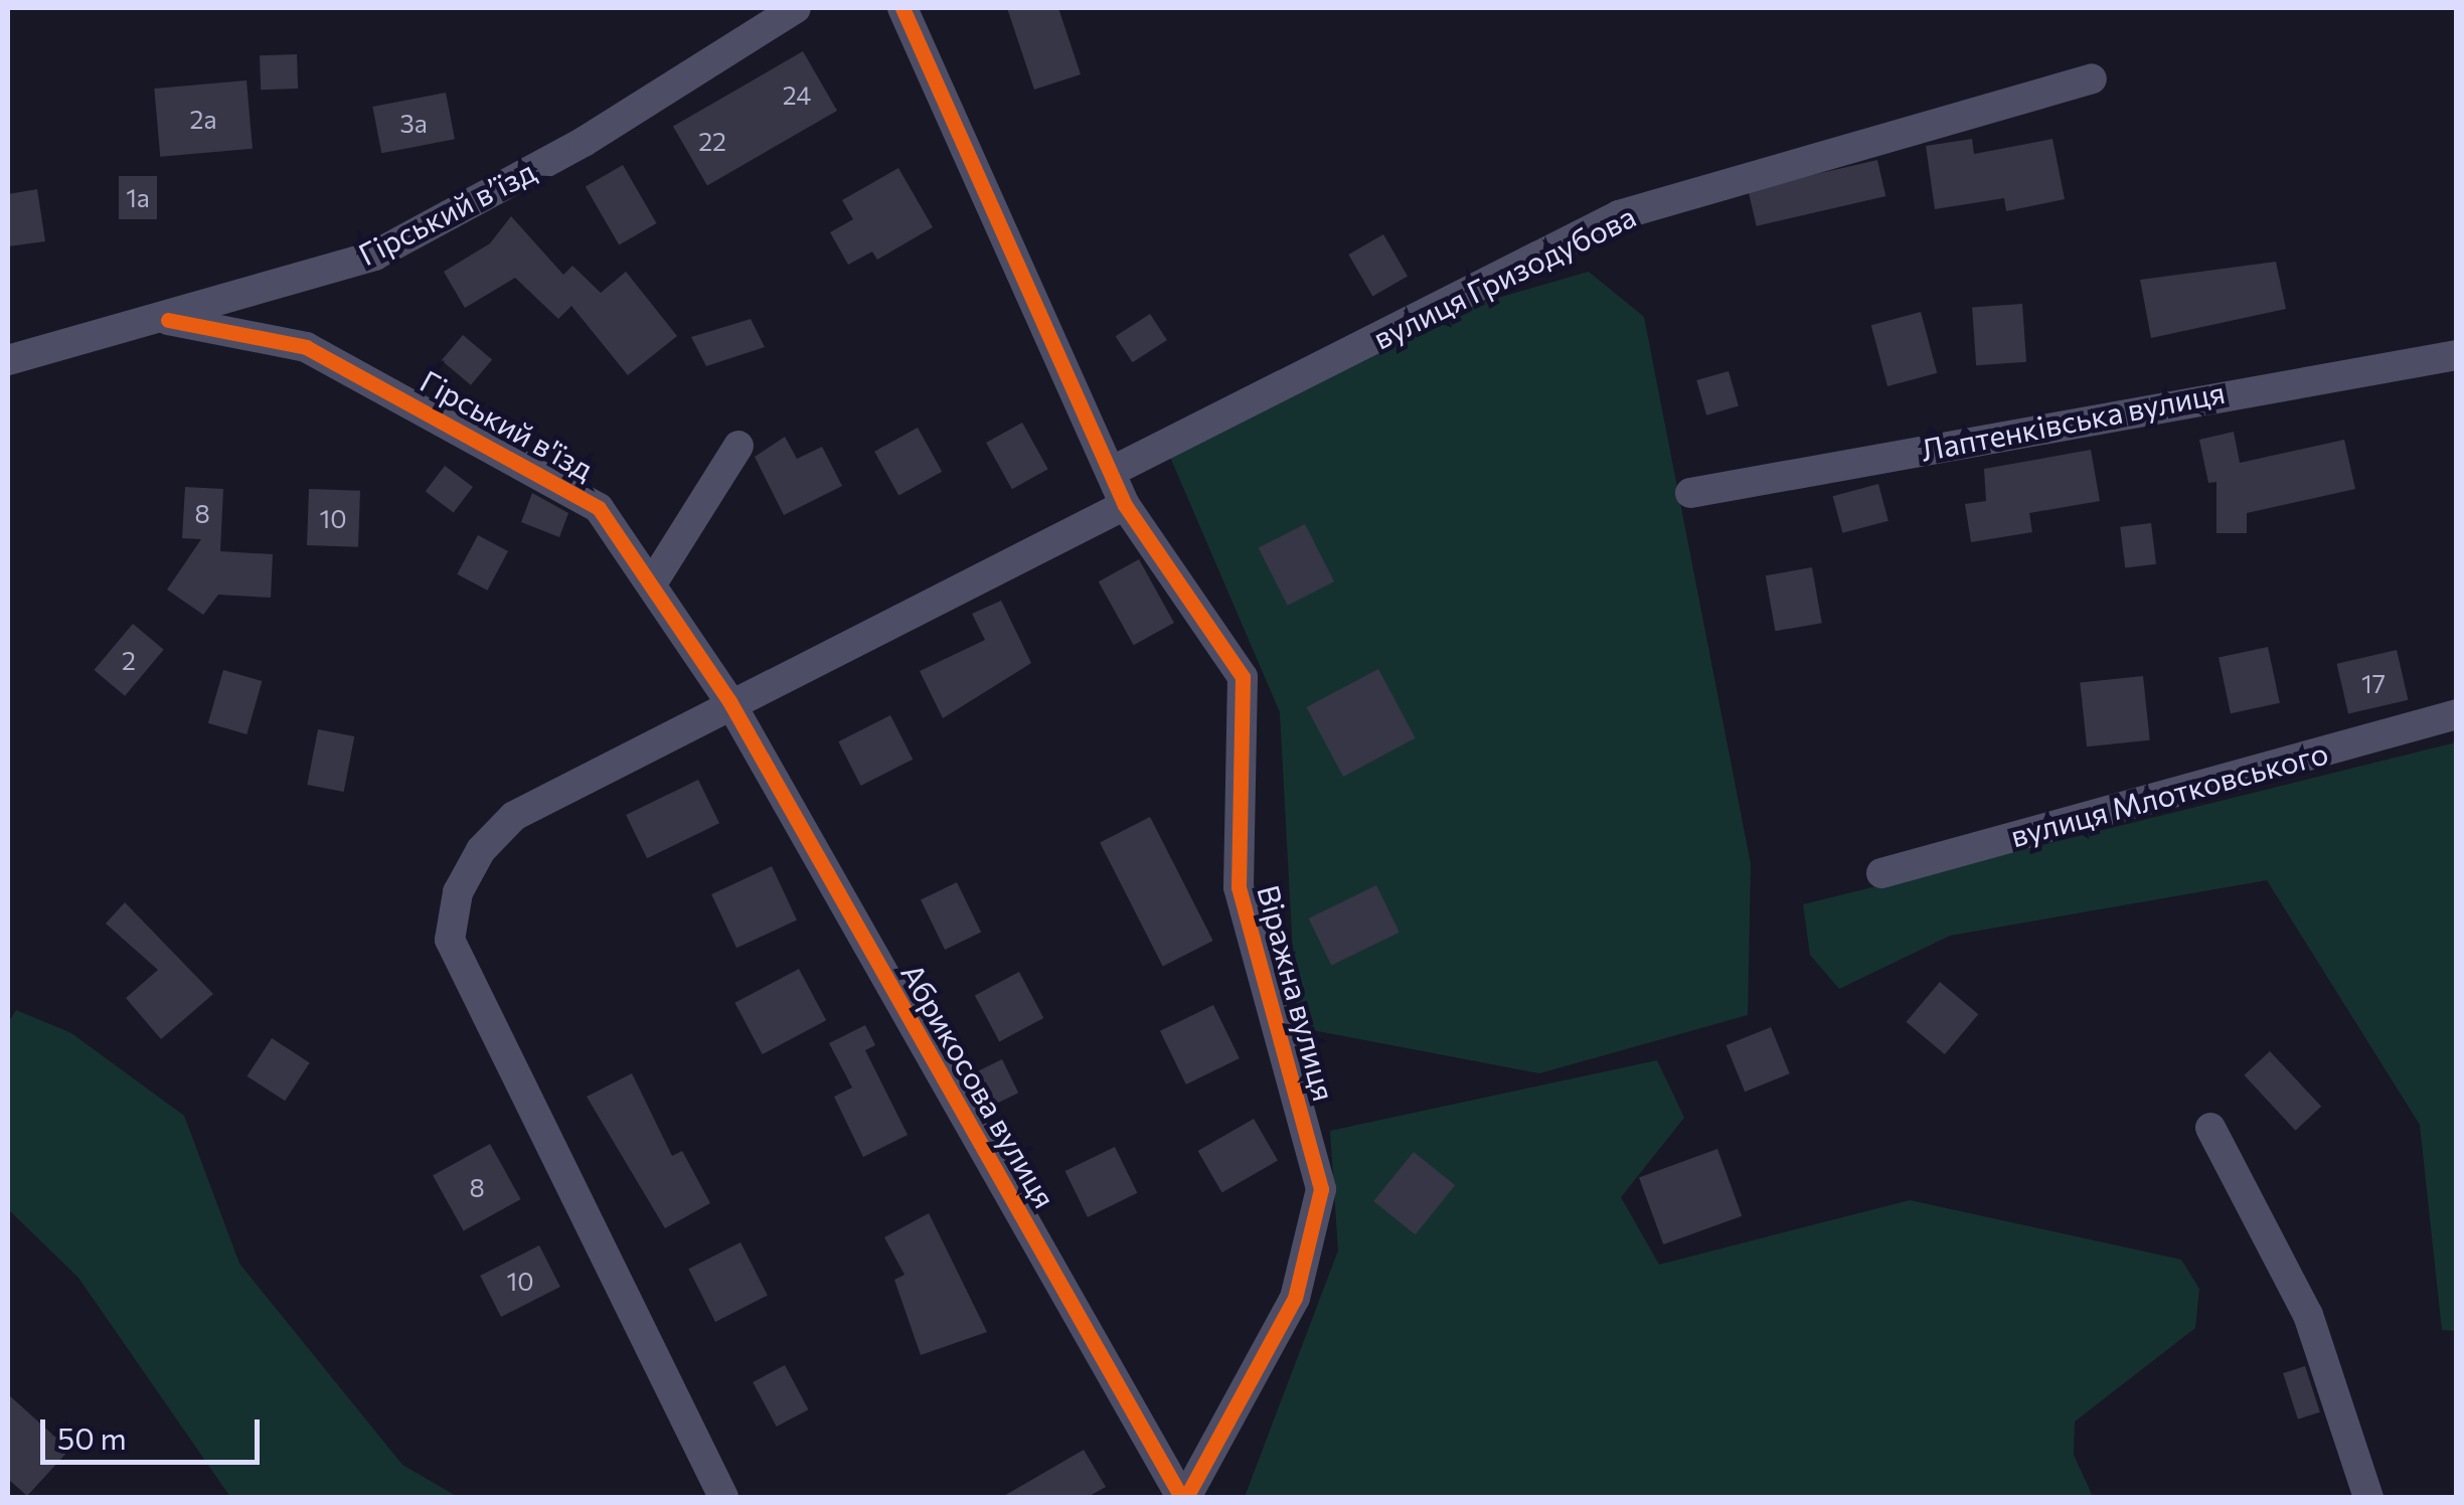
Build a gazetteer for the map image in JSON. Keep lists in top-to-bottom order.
{
  "streets": {
    "street": [
      "Гірський в’їзд",
      "вулиця Гризодубова",
      "Лаптенківська вулиця",
      "Гірський в'їзд",
      "вулиця Млотковського",
      "Віражна вулиця",
      "Абрикосова вулиця"
    ]
  },
  "crossings": [
    ["Гірський в’їзд", "Гірський в'їзд"],
    ["Гірський в'їзд", "Абрикосова вулиця"],
    ["Віражна вулиця", "Абрикосова вулиця"]
  ],
  "house_numbers": [
    "24",
    "2а",
    "3а",
    "22",
    "1а",
    "8",
    "10",
    "2",
    "17",
    "8",
    "10"
  ],
  "scale_bar": "50 m"
}
